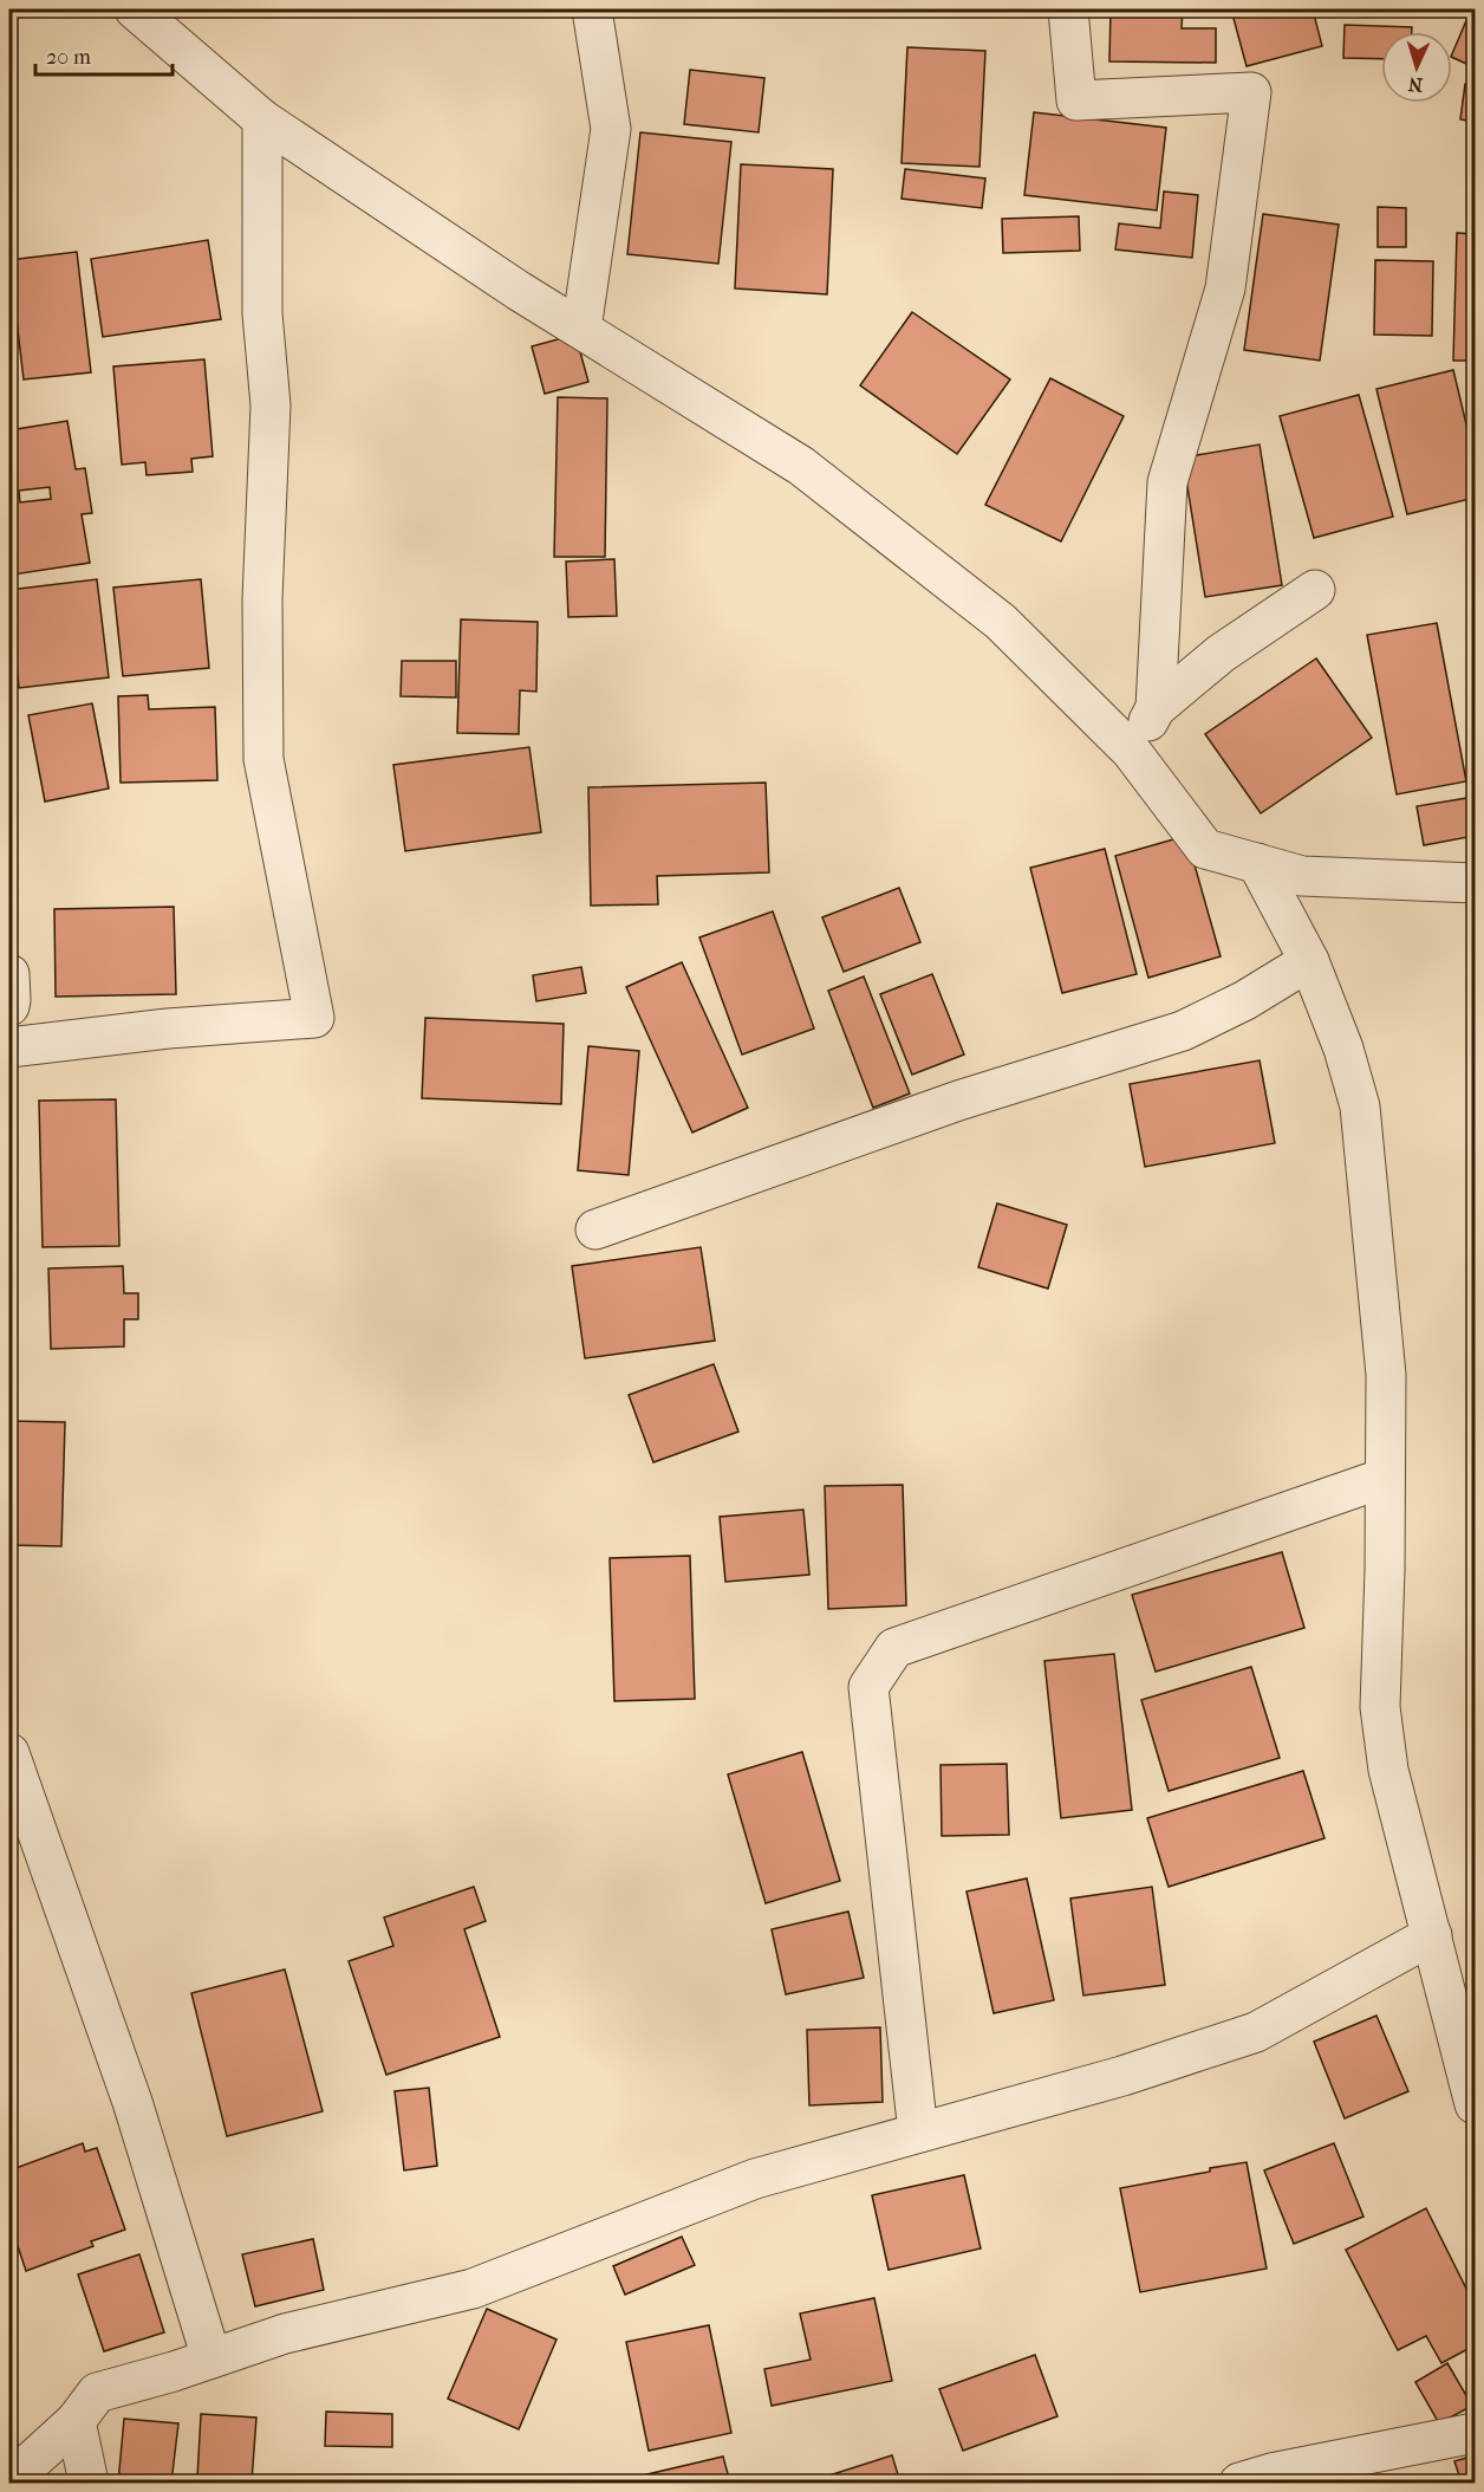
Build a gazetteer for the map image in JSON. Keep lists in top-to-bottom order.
{
  "scale_bar": "20 m",
  "north": "bottom"
}
